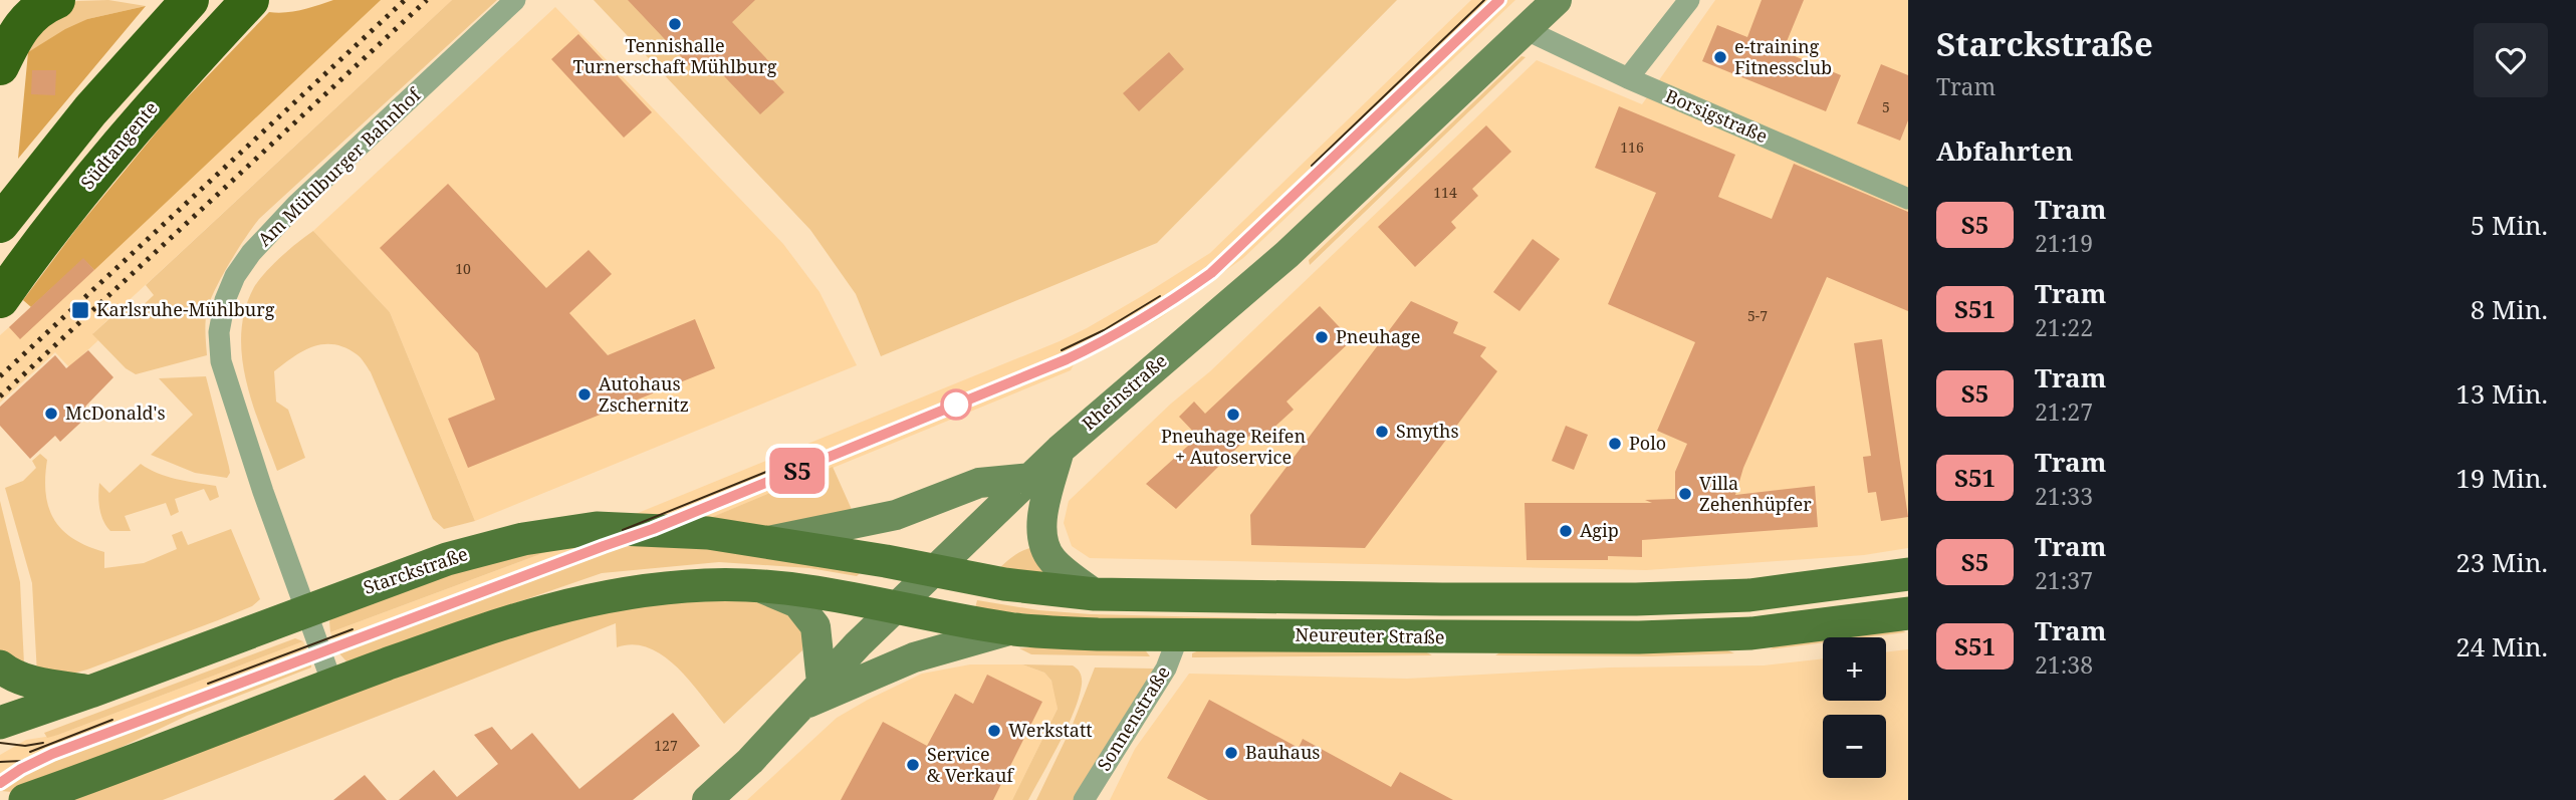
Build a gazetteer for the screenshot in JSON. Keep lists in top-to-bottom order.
{
  "streets": {
    "highway": ["Südtangente"],
    "main road": ["Rheinstraße", "Starckstraße", "Neureuter Straße"],
    "street": ["Borsigstraße", "Am Mühlburger Bahnhof", "Sonnenstraße"]
  },
  "crossings": [
    ["Borsigstraße", "Rheinstraße"],
    ["Am Mühlburger Bahnhof", "Starckstraße"],
    ["Rheinstraße", "Starckstraße"],
    ["Rheinstraße", "Neureuter Straße"],
    ["Neureuter Straße", "Sonnenstraße"]
  ],
  "places": {
    "other": [
      "Tennishalle Turnerschaft Mühlburg",
      "e-training Fitnessclub",
      "Pneuhage",
      "Autohaus Zschernitz",
      "McDonald's",
      "Pneuhage Reifen + Autoservice",
      "Smyths",
      "Polo",
      "Villa Zehenhüpfer",
      "Agip",
      "Werkstatt",
      "Bauhaus",
      "Service & Verkauf"
    ],
    "transit": ["Karlsruhe-Mühlburg"]
  },
  "lines": ["tram line S5"],
  "house_numbers": [
    "5",
    "116",
    "114",
    "10",
    "5-7",
    "127"
  ],
  "page": {
    "on_map": "S5",
    "heading": [
      ["Starckstraße", "Tram"],
      "Abfahrten"
    ],
    "list": [
      {
        "mark": "S5",
        "name": "Tram",
        "note": "21:19",
        "value": "5 Min."
      },
      {
        "mark": "S51",
        "name": "Tram",
        "note": "21:22",
        "value": "8 Min."
      },
      {
        "mark": "S5",
        "name": "Tram",
        "note": "21:27",
        "value": "13 Min."
      },
      {
        "mark": "S51",
        "name": "Tram",
        "note": "21:33",
        "value": "19 Min."
      },
      {
        "mark": "S5",
        "name": "Tram",
        "note": "21:37",
        "value": "23 Min."
      },
      {
        "mark": "S51",
        "name": "Tram",
        "note": "21:38",
        "value": "24 Min."
      }
    ],
    "map_buttons": ["+", "−"]
  }
}
